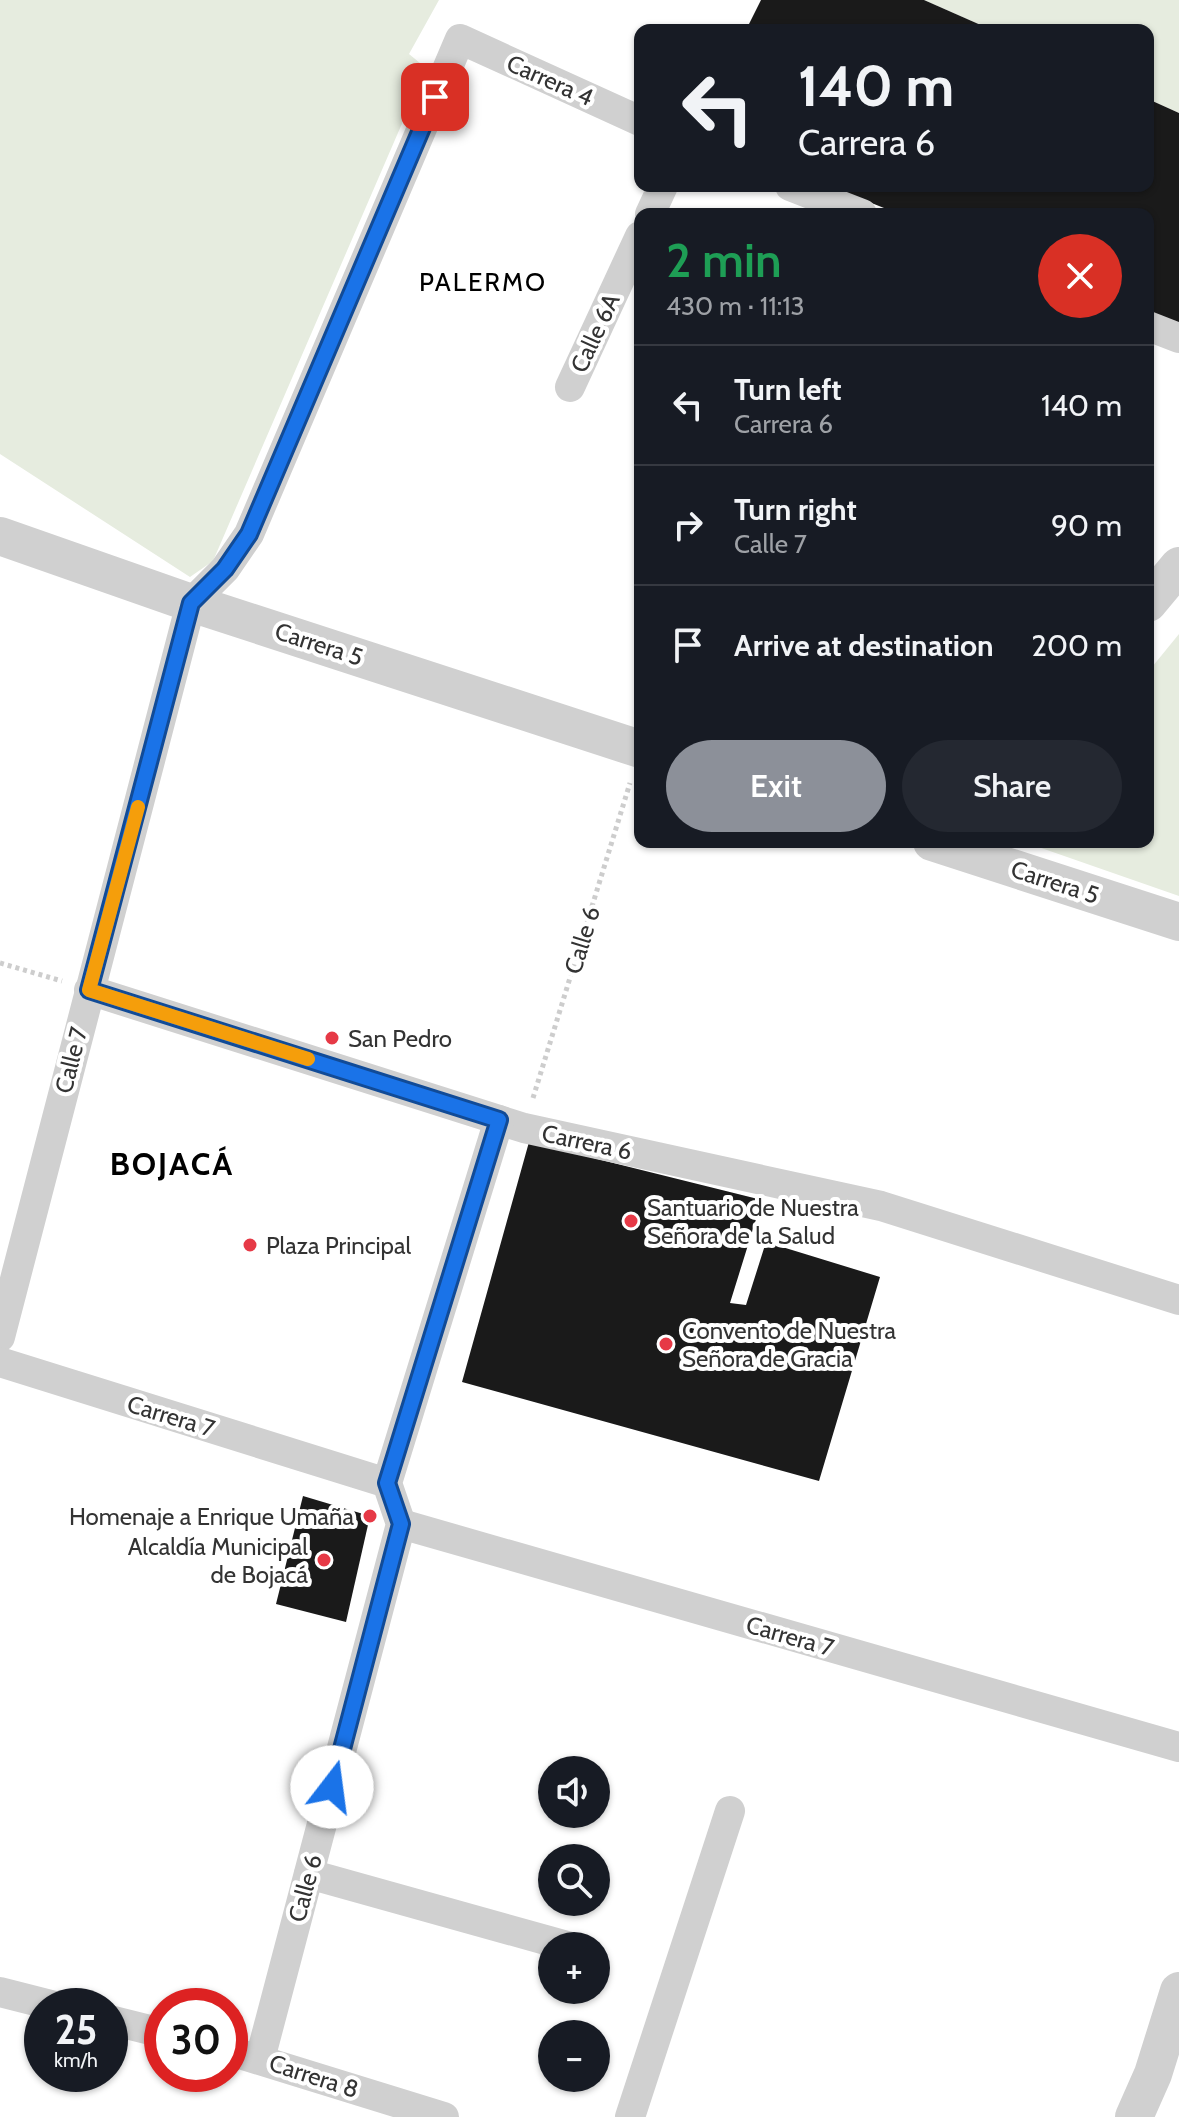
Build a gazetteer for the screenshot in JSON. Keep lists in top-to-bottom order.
{
  "streets": {
    "street": [
      "Carrera 4",
      "Calle 6A",
      "Carrera 5",
      "Calle 6",
      "Calle 7",
      "Carrera 6",
      "Carrera 7",
      "Carrera 8"
    ]
  },
  "crossings": [
    ["Carrera 4", "Carrera 5"],
    ["Carrera 4", "Calle 7"],
    ["Carrera 5", "Calle 7"],
    ["Calle 6", "Carrera 6"],
    ["Calle 6", "Carrera 7"],
    ["Calle 6", "Carrera 8"],
    ["Calle 7", "Carrera 6"]
  ],
  "districts": ["PALERMO", "BOJACÁ"],
  "places": [
    "San Pedro",
    "Santuario de Nuestra Señora de la Salud",
    "Plaza Principal",
    "Convento de Nuestra Señora de Gracia",
    "Homenaje a Enrique Umaña",
    "Alcaldía Municipal de Bojacá"
  ],
  "page": {
    "turn": ["140 m", "Carrera 6"],
    "heading": ["2 min", "430 m · 11:13"],
    "list": [
      {
        "name": "Turn left",
        "note": "Carrera 6",
        "value": "140 m"
      },
      {
        "name": "Turn right",
        "note": "Calle 7",
        "value": "90 m"
      },
      {
        "name": "Arrive at destination",
        "value": "200 m"
      }
    ],
    "buttons": ["Exit", "Share"],
    "map_buttons": ["+", "−"],
    "speed": "25 km/h",
    "limit": "30"
  }
}
